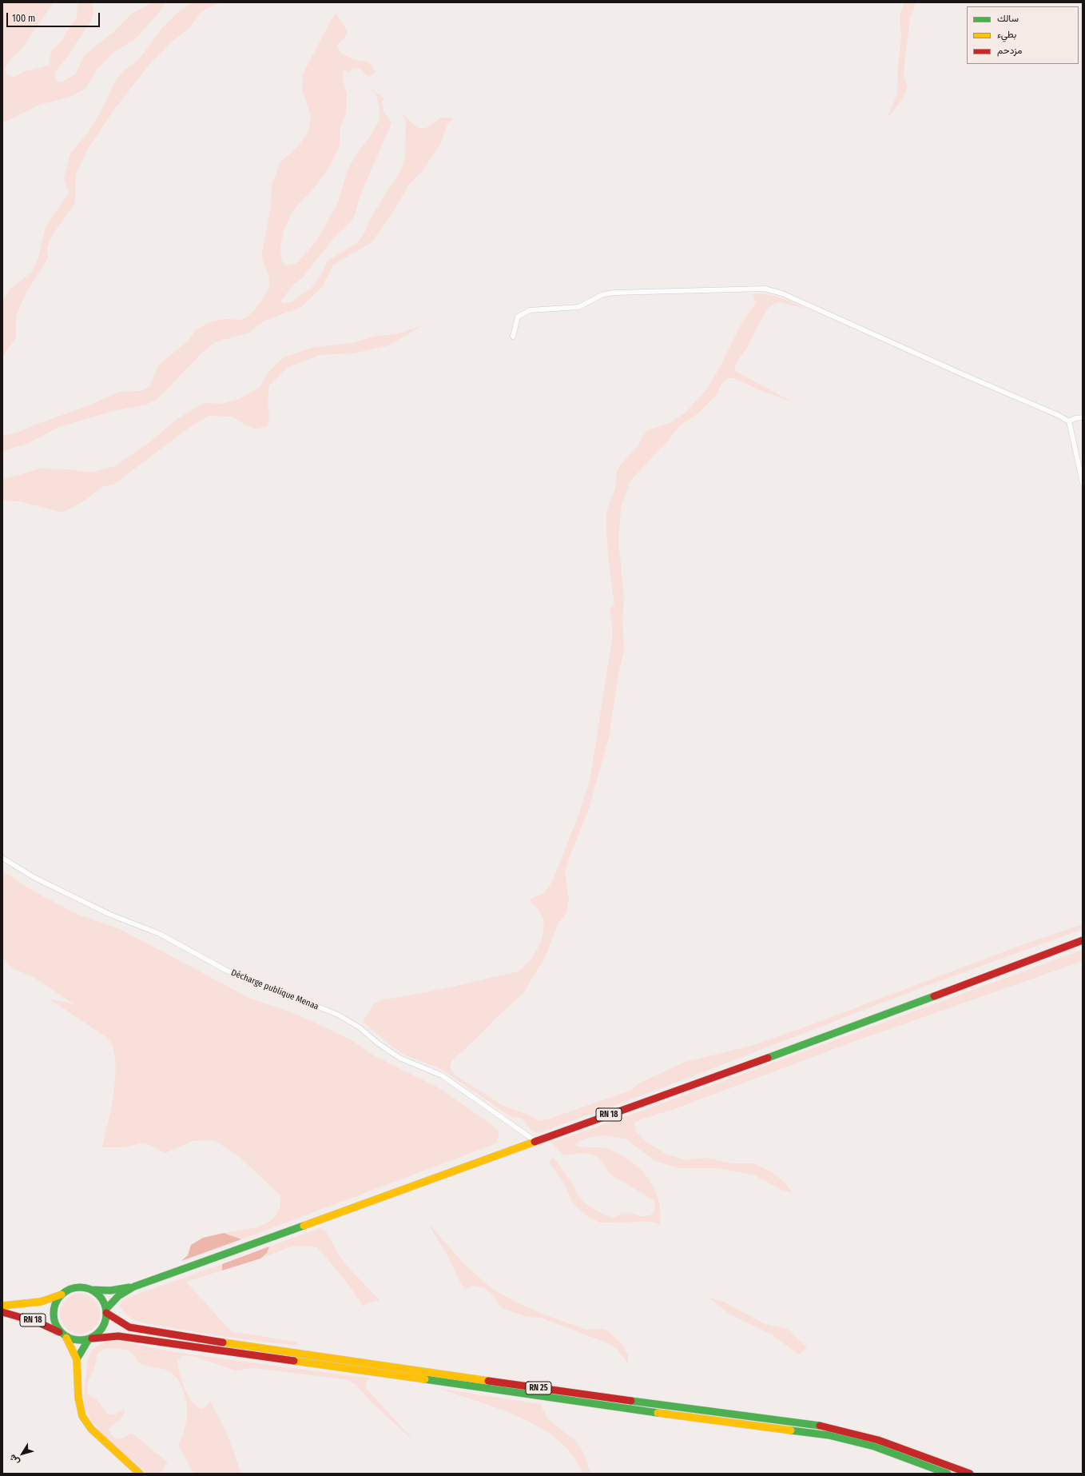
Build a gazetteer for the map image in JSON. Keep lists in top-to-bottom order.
{
  "streets": {
    "main road": ["RN 18", "RN 25"],
    "street": ["Décharge publique Menaa"]
  },
  "crossings": [
    ["Décharge publique Menaa", "RN 18"],
    ["RN 18", "RN 25"]
  ],
  "legend": ["سالك", "بطيء", "مزدحم"],
  "scale_bar": "100 m",
  "north": "bottom left"
}
